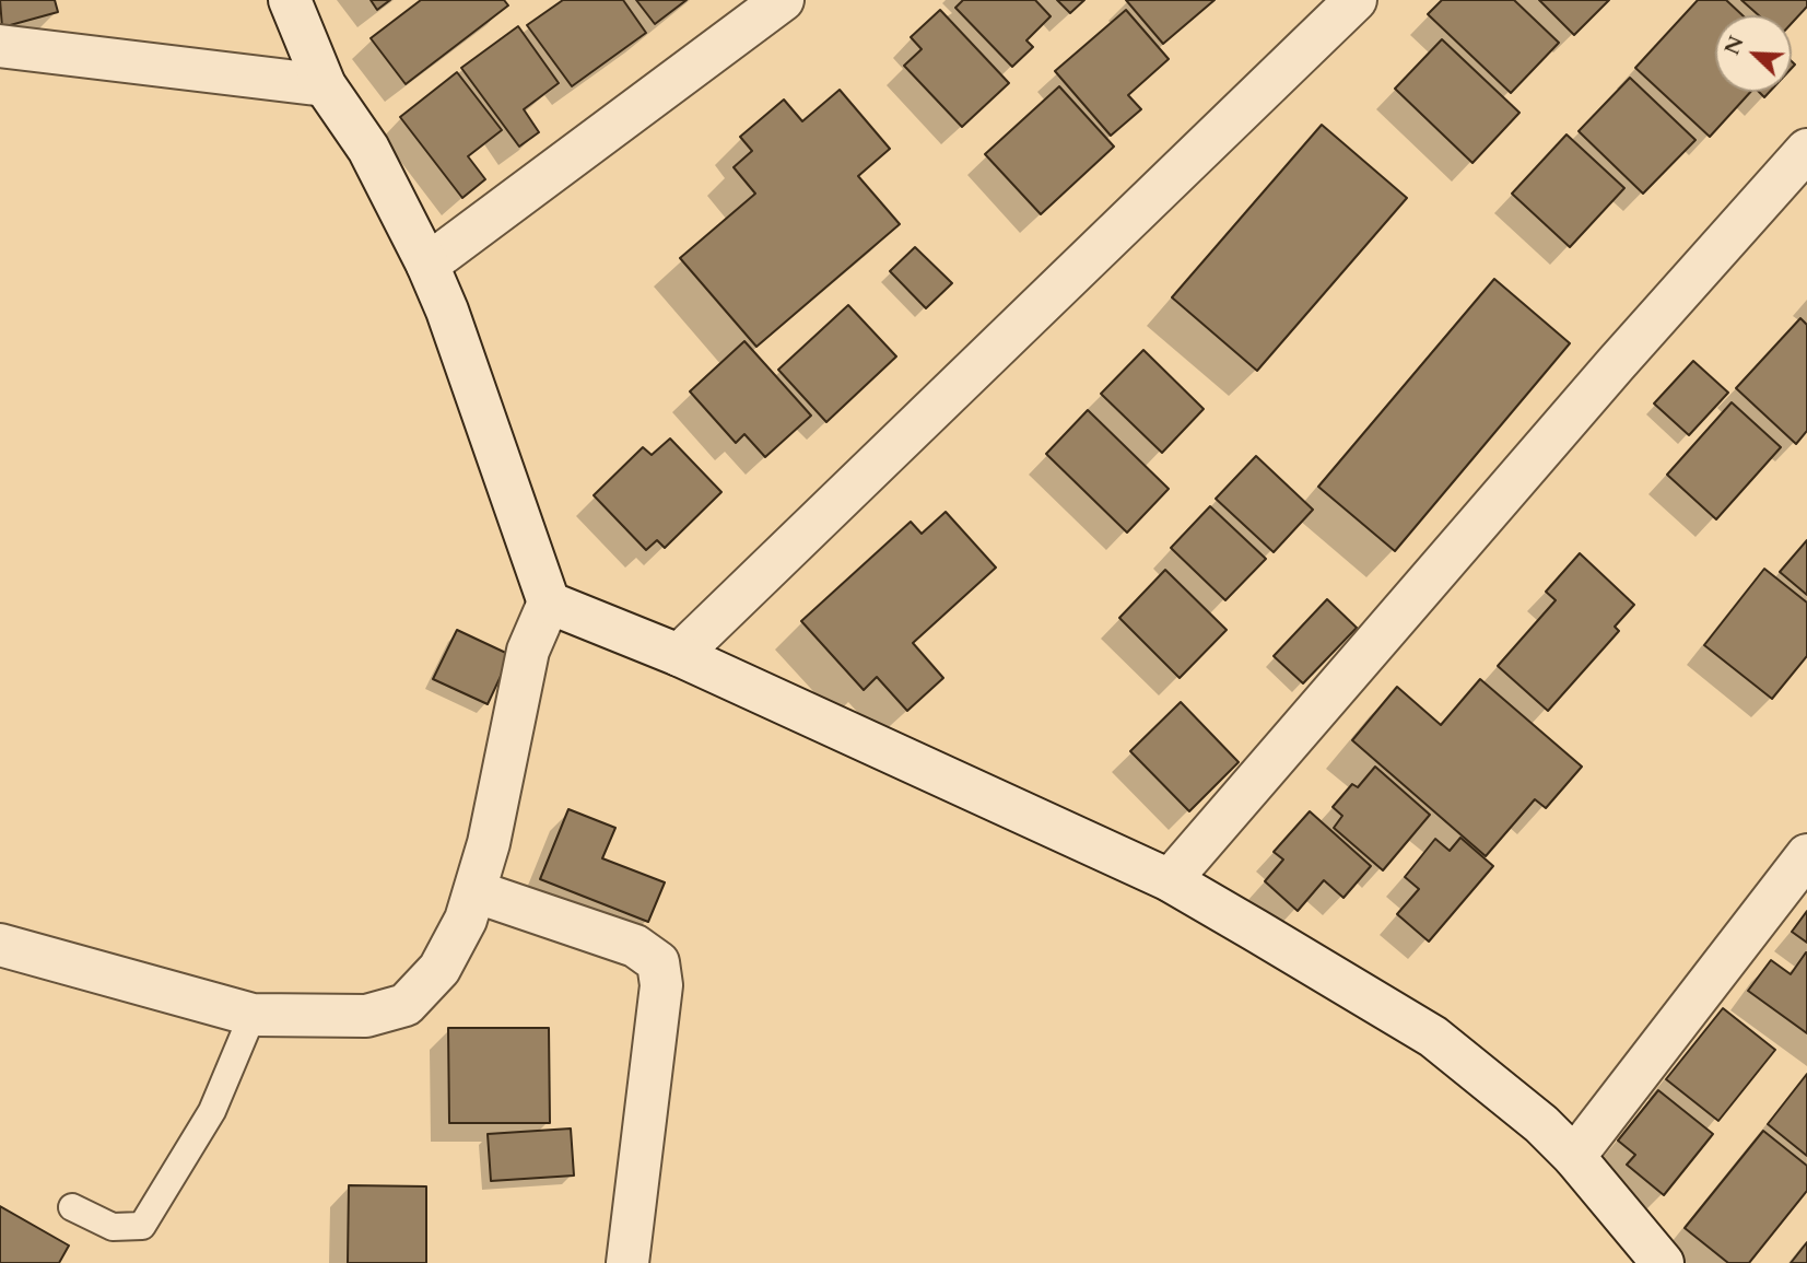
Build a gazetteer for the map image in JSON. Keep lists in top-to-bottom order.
{
  "north": "top left"
}
